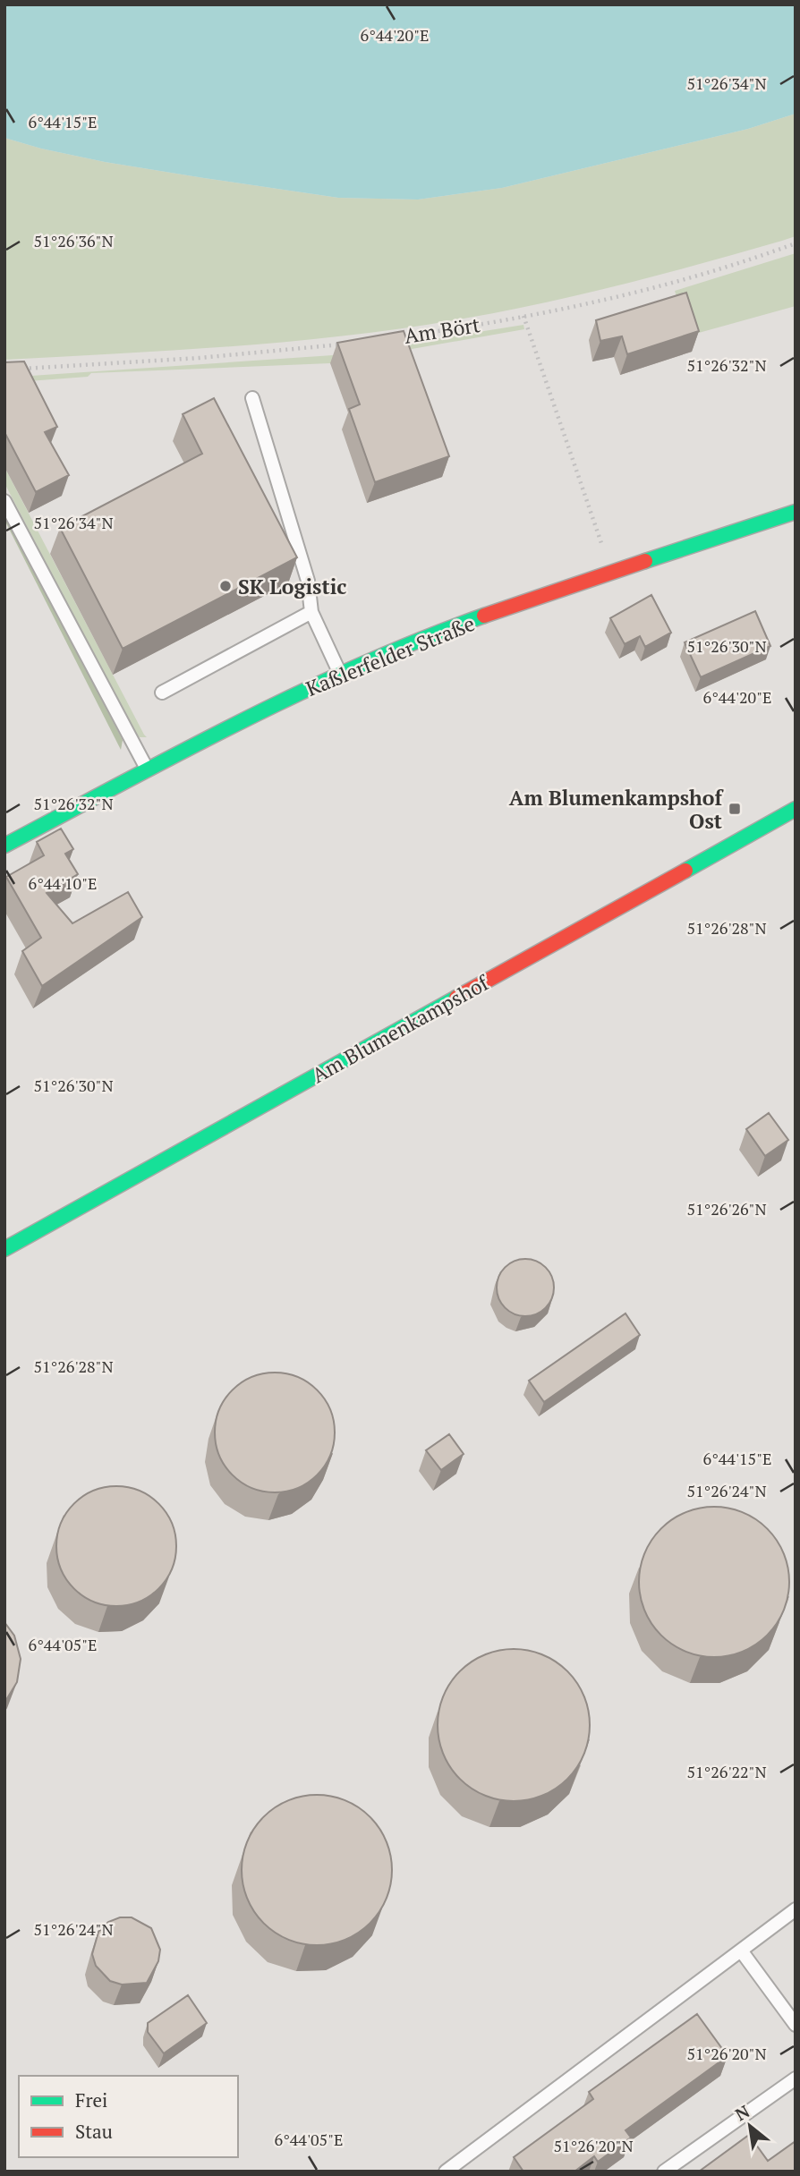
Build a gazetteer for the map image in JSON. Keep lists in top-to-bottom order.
{
  "streets": {
    "street": ["Kaßlerfelder Straße", "Am Blumenkampshof"],
    "path": ["Am Bört"]
  },
  "places": {
    "other": ["SK Logistic"],
    "transit": ["Am Blumenkampshof Ost"]
  },
  "legend": ["Frei", "Stau"],
  "north": "top left",
  "coordinates": [
    "6°44'20\"E",
    "51°26'34\"N",
    "6°44'15\"E",
    "51°26'36\"N",
    "51°26'32\"N",
    "51°26'30\"N",
    "6°44'10\"E",
    "51°26'28\"N",
    "51°26'26\"N",
    "51°26'24\"N",
    "6°44'05\"E",
    "51°26'22\"N",
    "51°26'20\"N"
  ]
}
